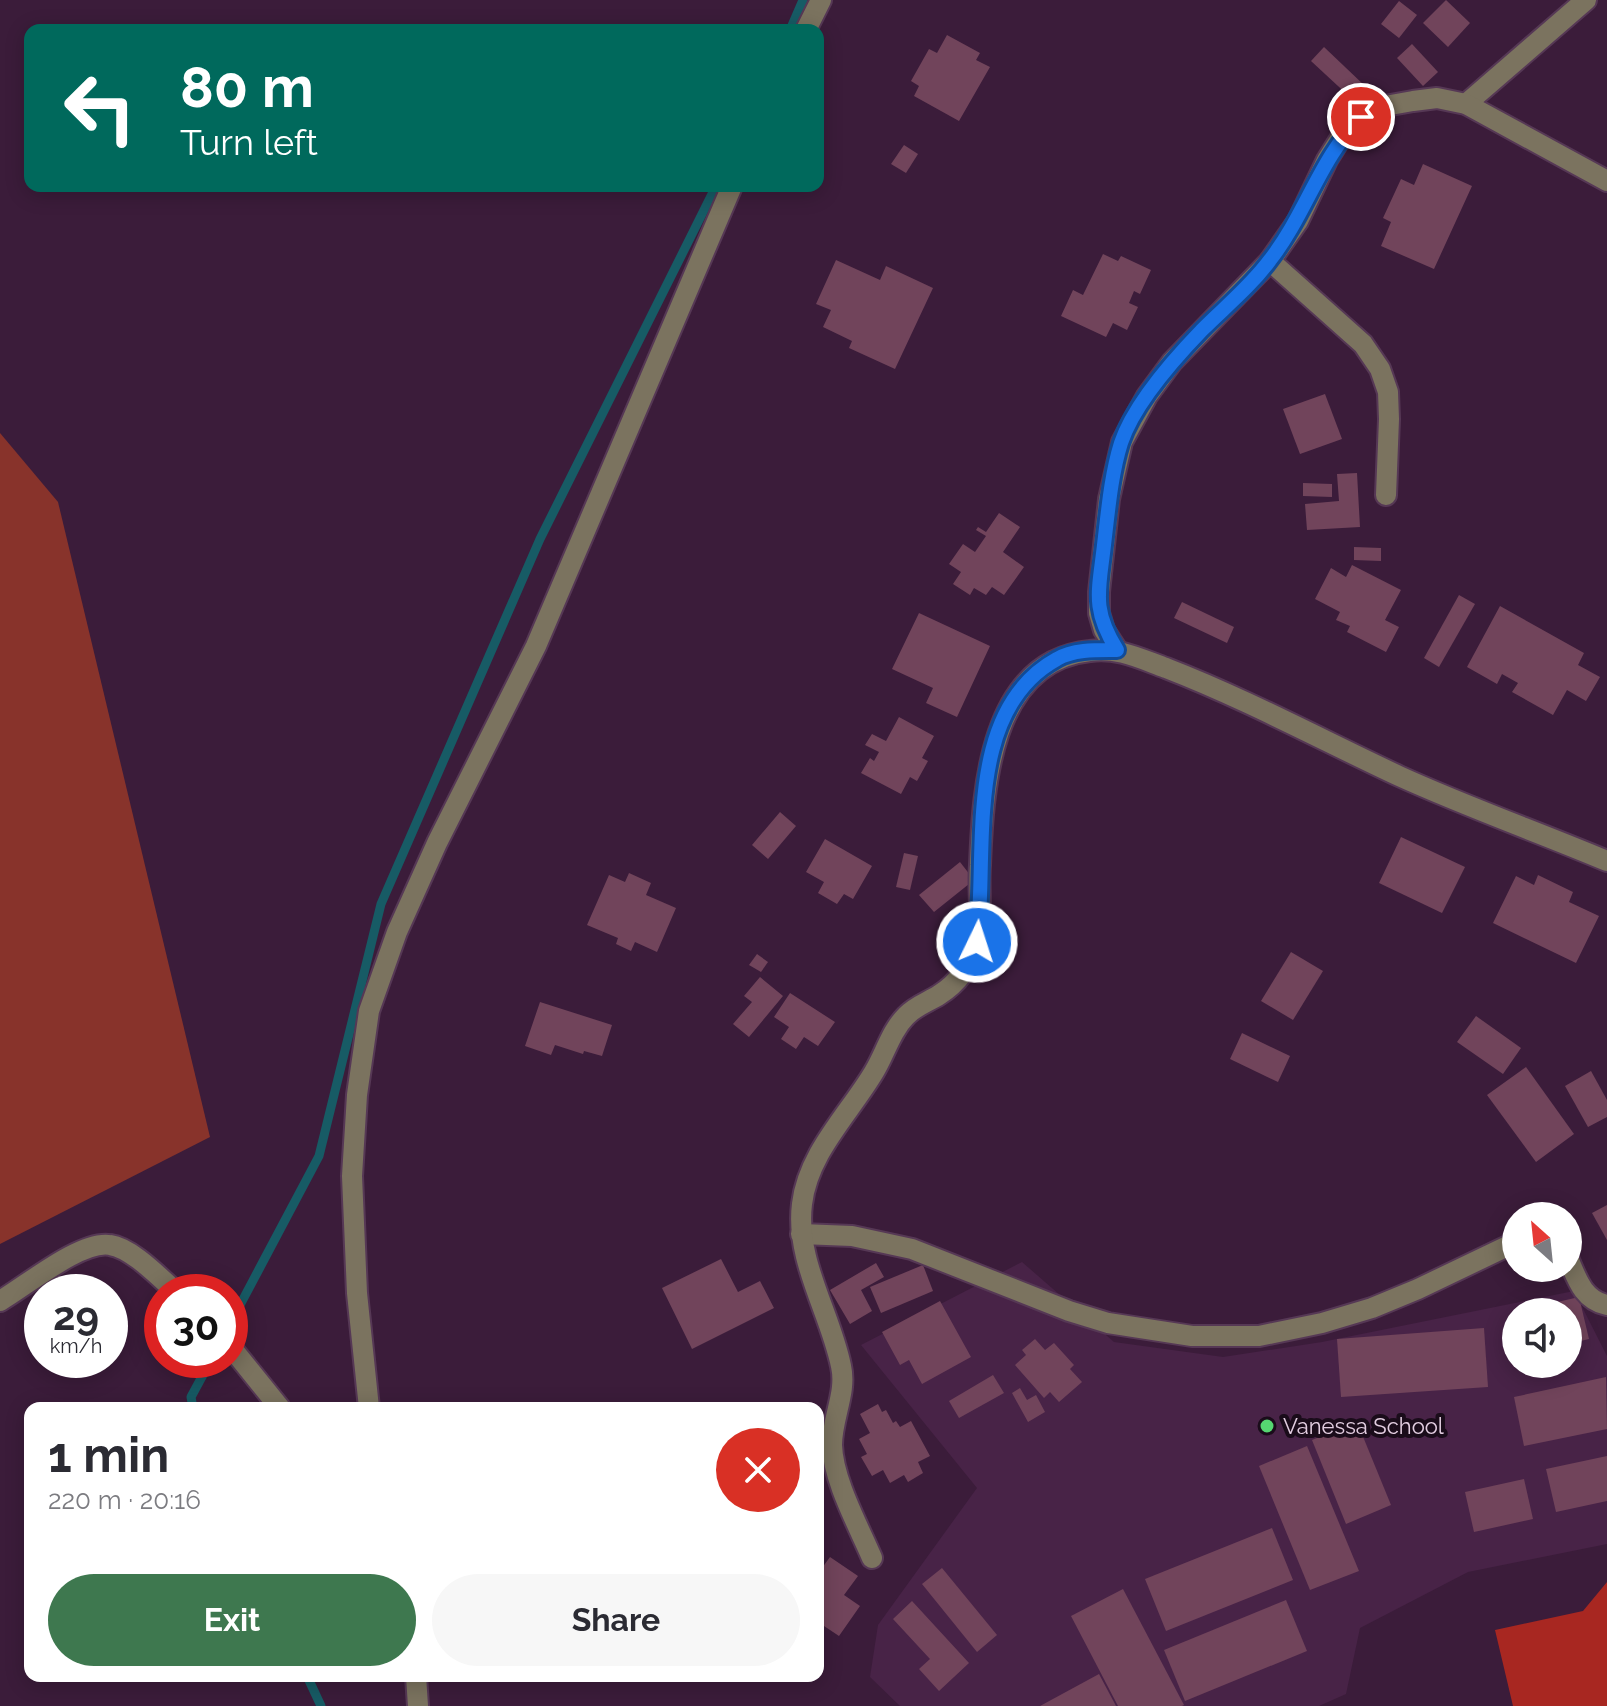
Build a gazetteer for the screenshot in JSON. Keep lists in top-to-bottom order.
{
  "places": ["Vanessa School"],
  "north": "top left",
  "page": {
    "turn": ["80 m", "Turn left"],
    "speed": "29 km/h",
    "limit": "30",
    "heading": ["1 min", "220 m · 20:16"],
    "buttons": ["Exit", "Share"]
  }
}
